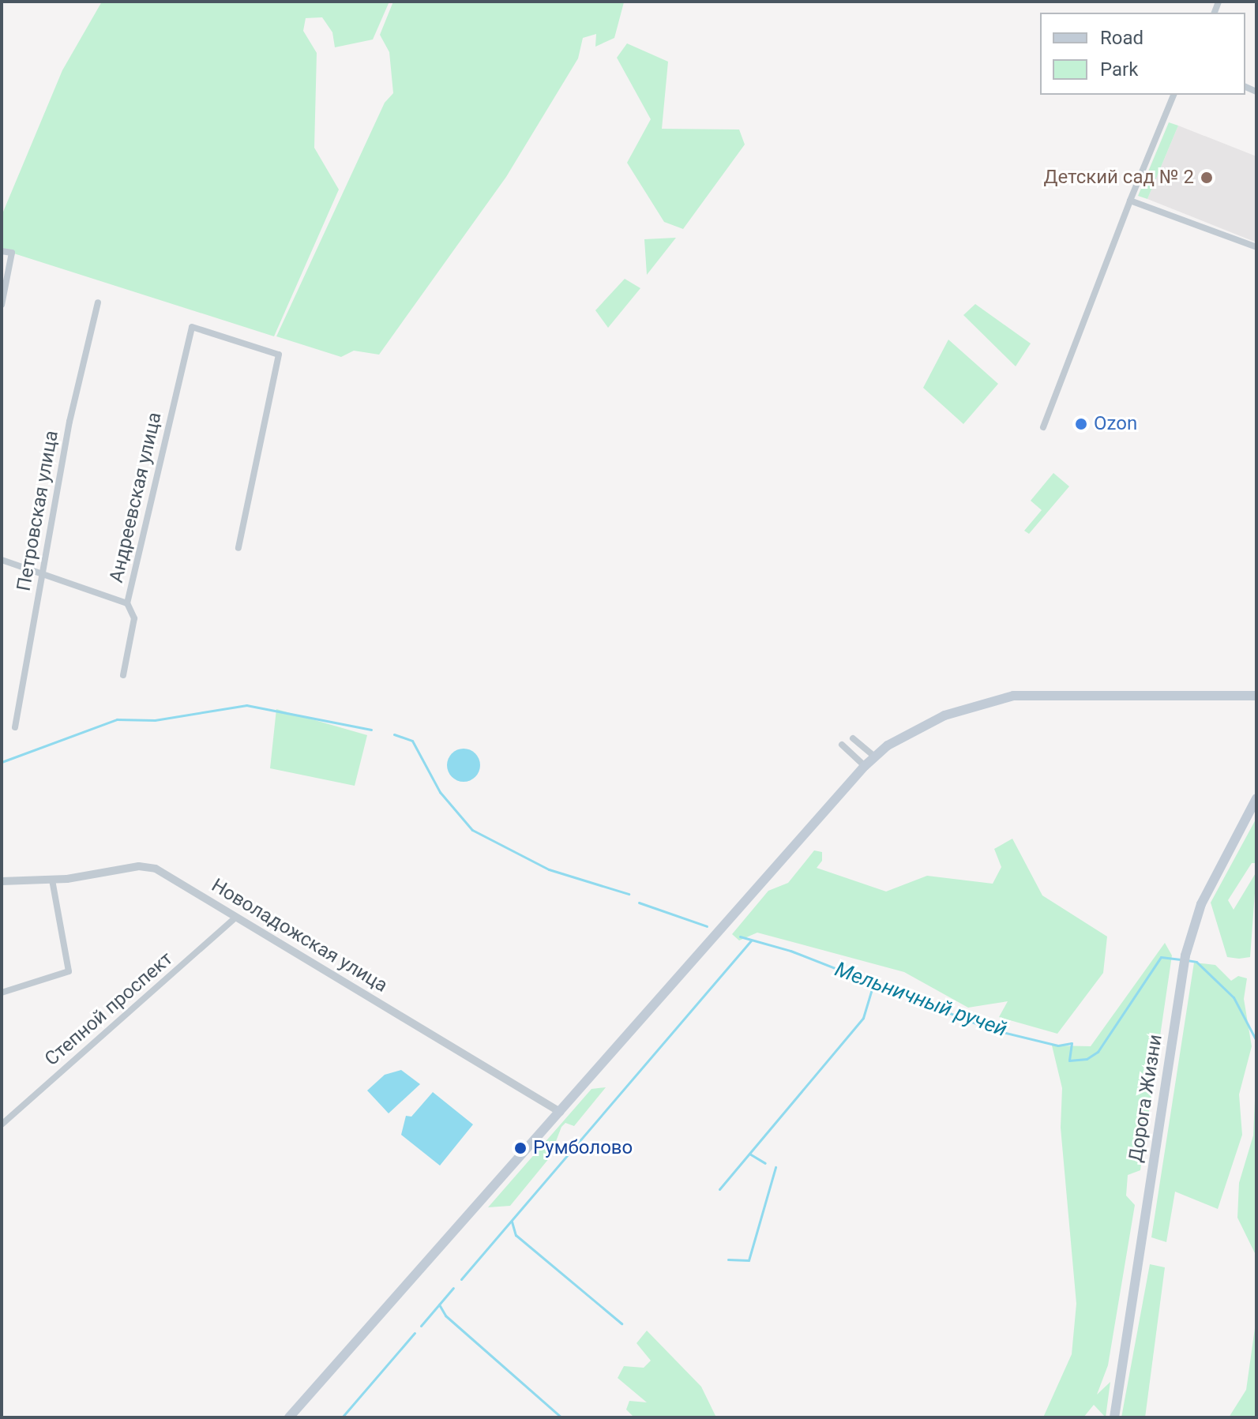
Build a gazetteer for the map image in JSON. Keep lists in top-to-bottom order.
{
  "streets": {
    "main road": ["Дорога Жизни"],
    "street": [
      "Андреевская улица",
      "Петровская улица",
      "Новоладожская улица",
      "Степной проспект"
    ]
  },
  "crossings": [
    ["Новоладожская улица", "Степной проспект"]
  ],
  "water": ["Мельничный ручей"],
  "places": ["Детский сад № 2", "Ozon", "Румболово"],
  "legend": ["Road", "Park"]
}
